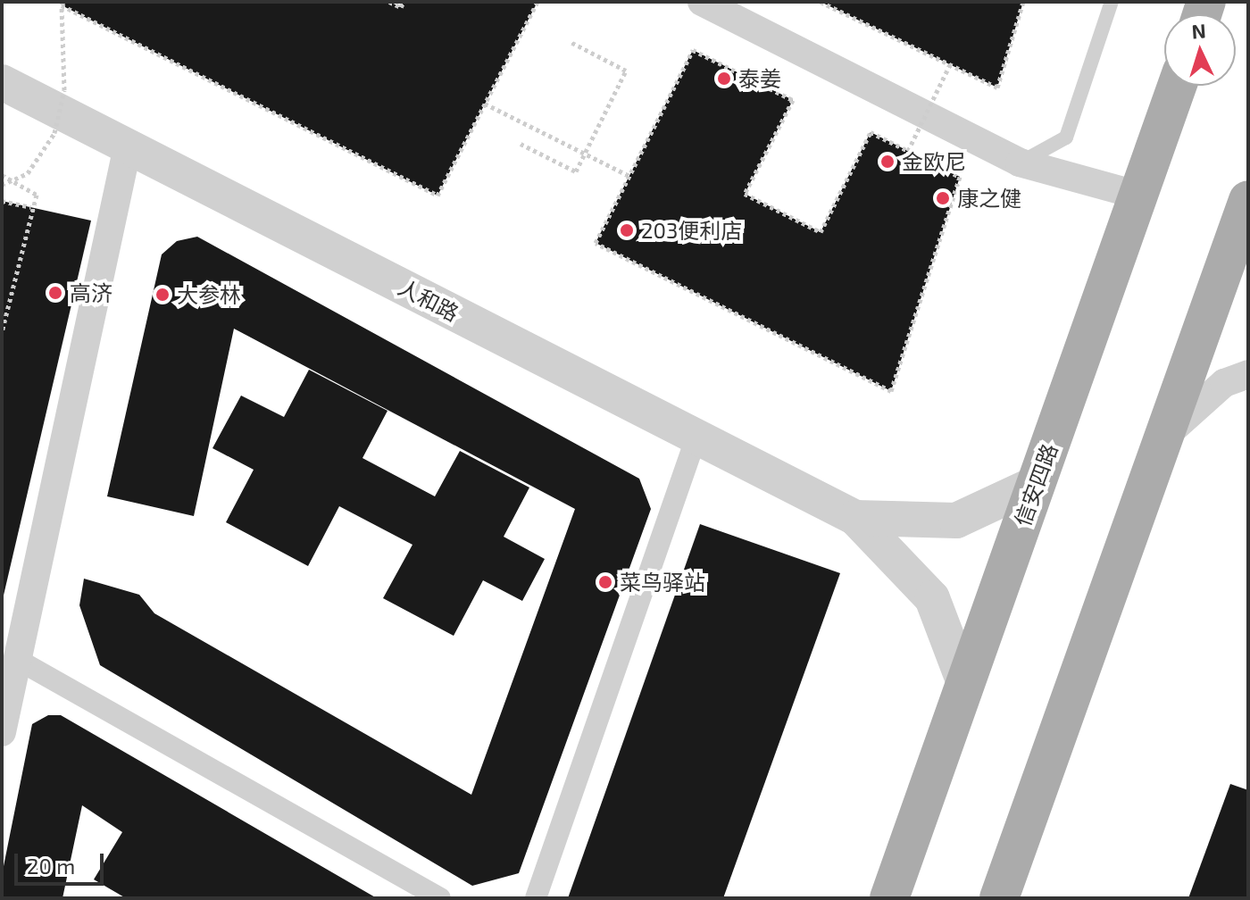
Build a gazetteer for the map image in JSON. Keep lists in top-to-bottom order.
{
  "streets": {
    "main road": ["信安四路"],
    "street": ["人和路"]
  },
  "places": [
    "泰姜",
    "金欧尼",
    "康之健",
    "203便利店",
    "高济",
    "大参林",
    "菜鸟驿站"
  ],
  "scale_bar": "20 m",
  "north": "top"
}
